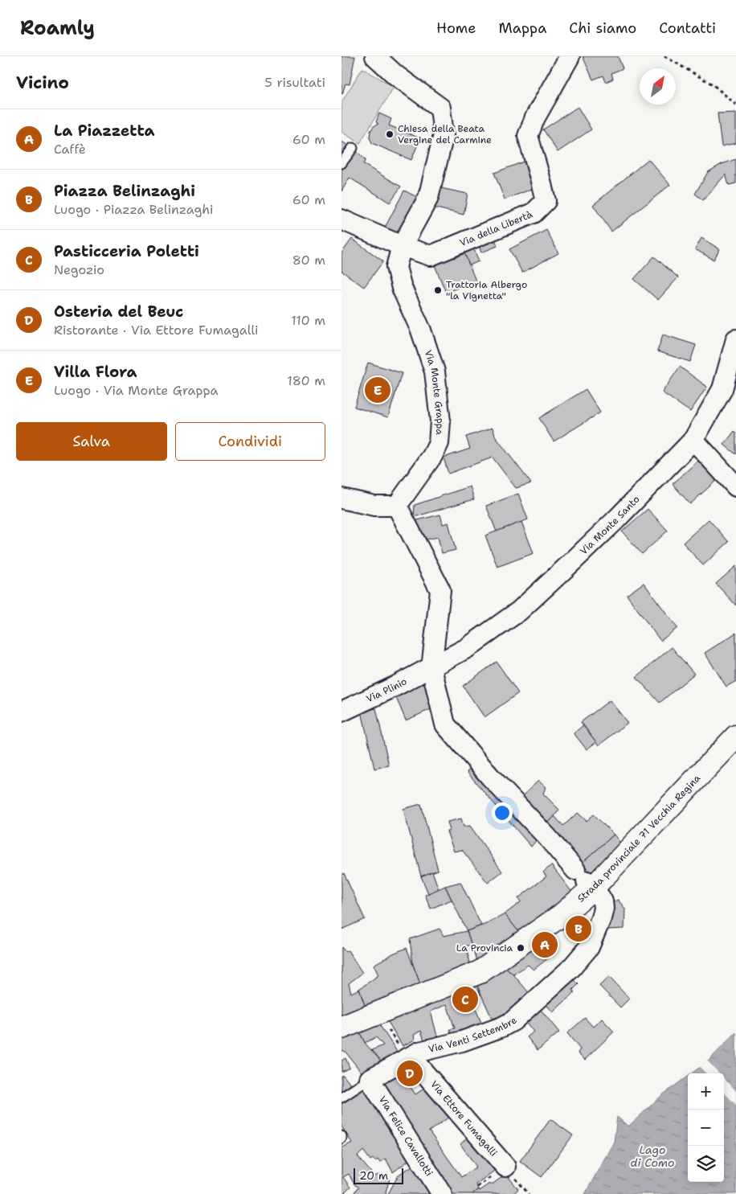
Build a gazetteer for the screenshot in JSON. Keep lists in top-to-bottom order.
{
  "streets": {
    "street": [
      "Via della Libertà",
      "Via Monte Grappa",
      "Via Monte Santo",
      "Via Plinio",
      "Strada provinciale 71 Vecchia Regina",
      "Via Venti Settembre",
      "Via Ettore Fumagalli",
      "Via Felice Cavallotti"
    ]
  },
  "crossings": [
    ["Via della Libertà", "Via Monte Grappa"],
    ["Via Monte Santo", "Via Plinio"],
    ["Strada provinciale 71 Vecchia Regina", "Via Venti Settembre"],
    ["Via Venti Settembre", "Via Ettore Fumagalli"],
    ["Via Venti Settembre", "Via Felice Cavallotti"]
  ],
  "water": ["Lago di Como"],
  "places": ["Chiesa della Beata Vergine del Carmine", "Trattoria Albergo \"la Vignetta\"", "La Provincia"],
  "scale_bar": "20 m",
  "north": "top right",
  "page": {
    "header": "Roamly",
    "nav": [
      "Home",
      "Mappa",
      "Chi siamo",
      "Contatti"
    ],
    "heading": ["Vicino", "5 risultati"],
    "list": [
      {
        "mark": "A",
        "name": "La Piazzetta",
        "note": "Caffè",
        "value": "60 m"
      },
      {
        "mark": "B",
        "name": "Piazza Belinzaghi",
        "note": "Luogo · Piazza Belinzaghi",
        "value": "60 m"
      },
      {
        "mark": "C",
        "name": "Pasticceria Poletti",
        "note": "Negozio",
        "value": "80 m"
      },
      {
        "mark": "D",
        "name": "Osteria del Beuc",
        "note": "Ristorante · Via Ettore Fumagalli",
        "value": "110 m"
      },
      {
        "mark": "E",
        "name": "Villa Flora",
        "note": "Luogo · Via Monte Grappa",
        "value": "180 m"
      }
    ],
    "pins": [
      "E",
      "B",
      "A",
      "C",
      "D"
    ],
    "buttons": ["Salva", "Condividi"],
    "map_buttons": ["+", "−"],
    "scale": "20 m"
  }
}
